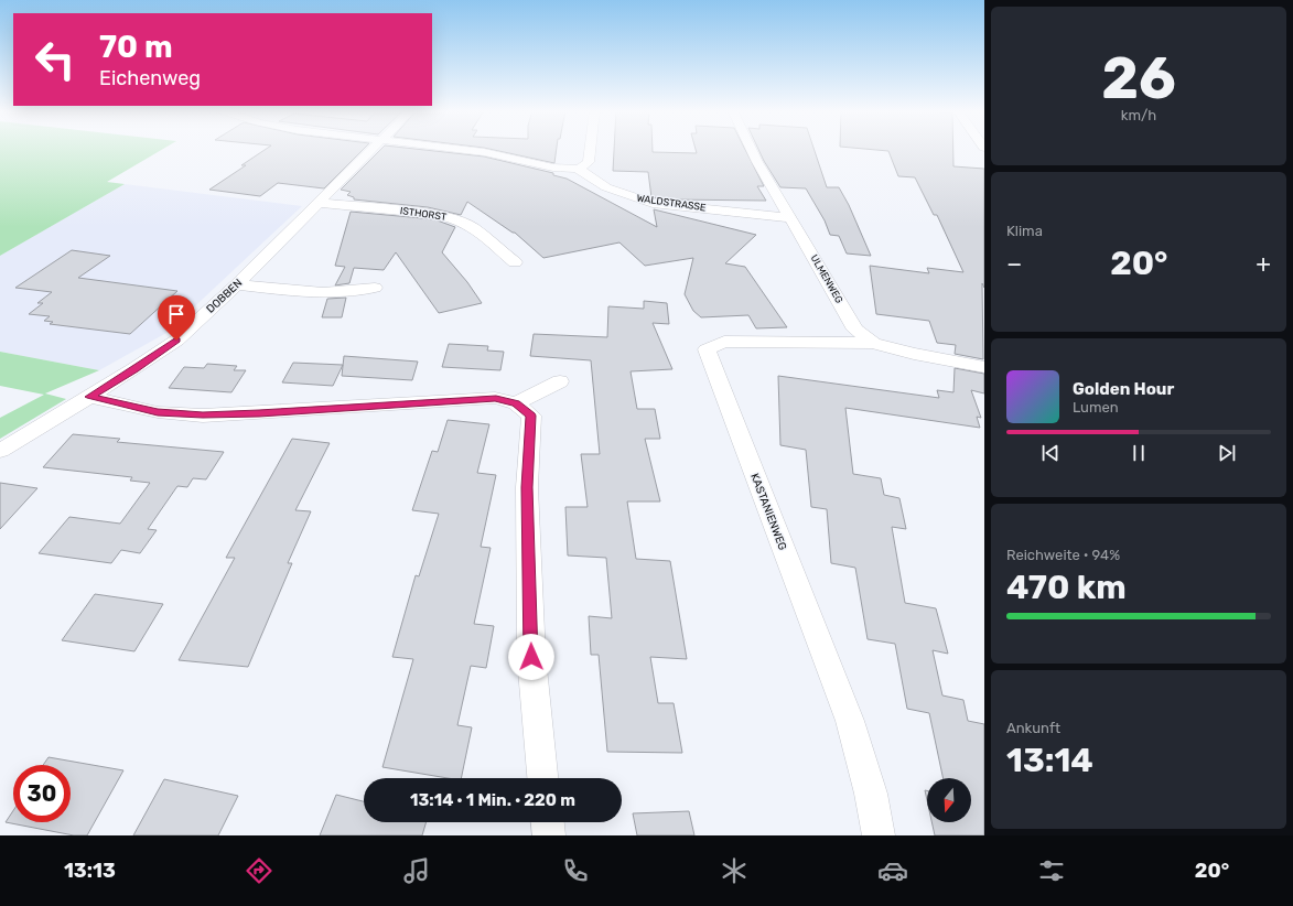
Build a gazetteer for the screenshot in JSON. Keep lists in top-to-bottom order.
{
  "streets": {
    "street": [
      "WALDSTRASSE",
      "ISTHORST",
      "ULMENWEG",
      "DOBBEN",
      "KASTANIENWEG"
    ]
  },
  "crossings": [
    ["WALDSTRASSE", "ULMENWEG"],
    ["ISTHORST", "DOBBEN"],
    ["ULMENWEG", "KASTANIENWEG"]
  ],
  "north": "bottom",
  "page": {
    "tile": [
      ["26", "km/h"],
      "Klima",
      ["Reichweite · 94%", "470 km"],
      ["Ankunft", "13:14"]
    ],
    "turn": ["70 m", "Eichenweg"],
    "heat": ["−", "20°", "+"],
    "song": ["Golden Hour", "Lumen"],
    "limit": "30",
    "trip": "13:14 · 1 Min. · 220 m",
    "tabs": ["13:13", "20°"]
  }
}
